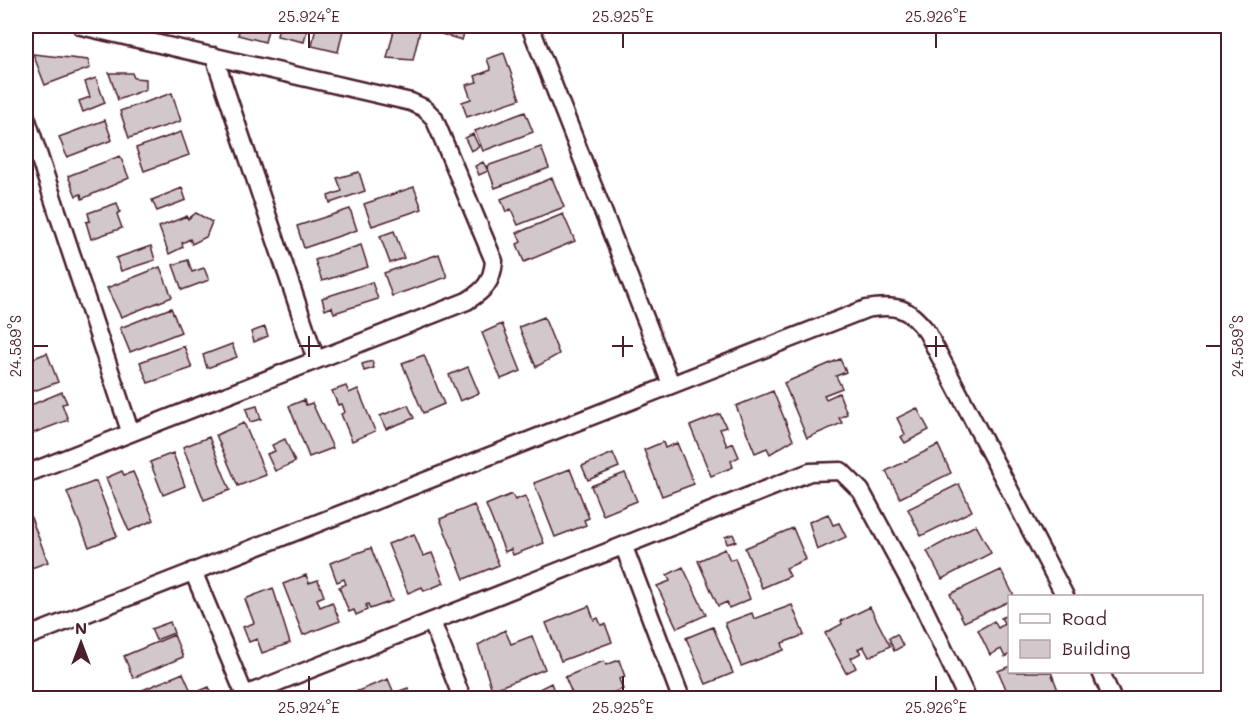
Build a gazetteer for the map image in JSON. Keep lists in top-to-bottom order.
{
  "legend": ["Road", "Building"],
  "north": "top",
  "coordinates": [
    "25.924°E",
    "25.925°E",
    "25.926°E",
    "24.589°S"
  ]
}
